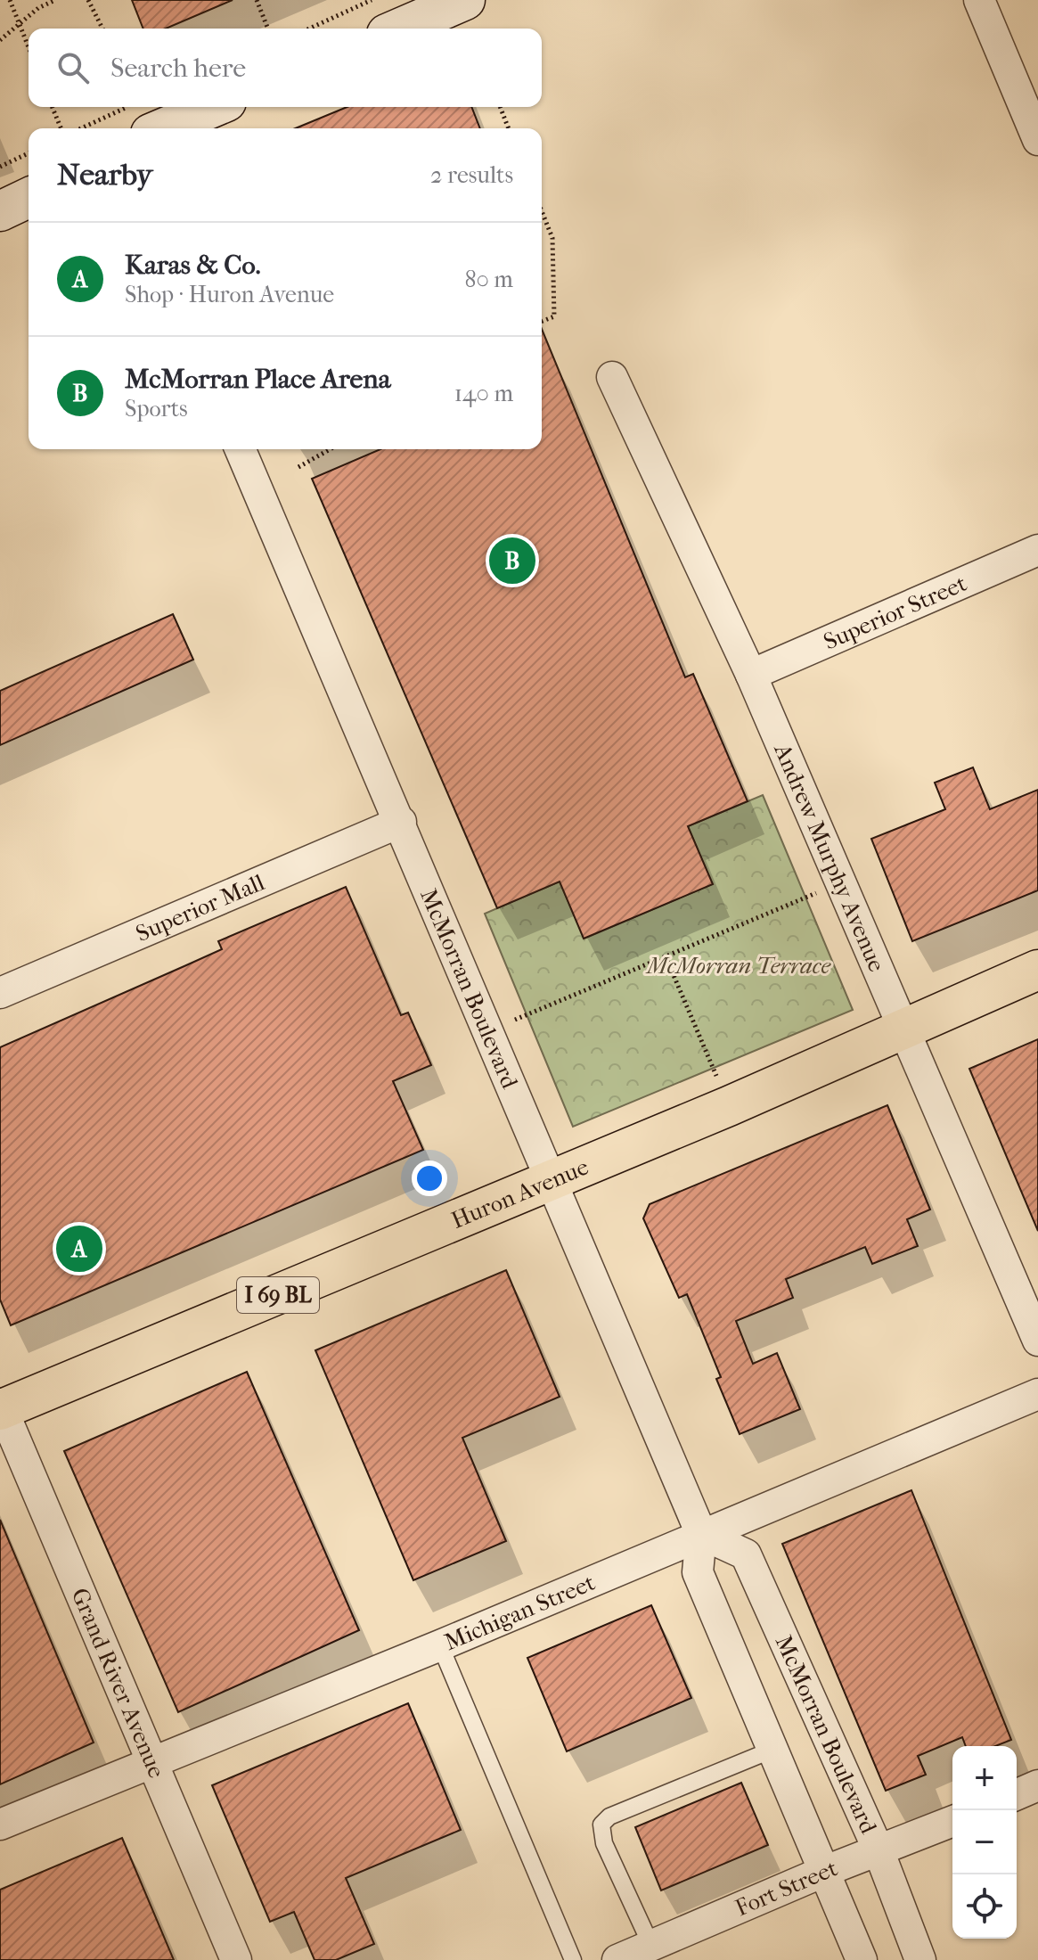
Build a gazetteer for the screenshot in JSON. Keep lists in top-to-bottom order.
{
  "streets": {
    "main road": ["Huron Avenue", "I 69 BL"],
    "street": [
      "Superior Street",
      "Andrew Murphy Avenue",
      "Superior Mall",
      "McMorran Boulevard",
      "Michigan Street",
      "Grand River Avenue",
      "Fort Street"
    ]
  },
  "crossings": [
    ["Superior Street", "Andrew Murphy Avenue"],
    ["Andrew Murphy Avenue", "Huron Avenue"],
    ["Superior Mall", "McMorran Boulevard"],
    ["McMorran Boulevard", "Huron Avenue"],
    ["McMorran Boulevard", "Michigan Street"],
    ["McMorran Boulevard", "Fort Street"],
    ["Huron Avenue", "Grand River Avenue"],
    ["Michigan Street", "Grand River Avenue"]
  ],
  "parks": ["McMorran Terrace"],
  "page": {
    "search": "Search here",
    "heading": ["Nearby", "2 results"],
    "list": [
      {
        "mark": "A",
        "name": "Karas & Co.",
        "note": "Shop · Huron Avenue",
        "value": "80 m"
      },
      {
        "mark": "B",
        "name": "McMorran Place Arena",
        "note": "Sports",
        "value": "140 m"
      }
    ],
    "pins": ["B", "A"],
    "map_buttons": ["+", "−"]
  }
}
